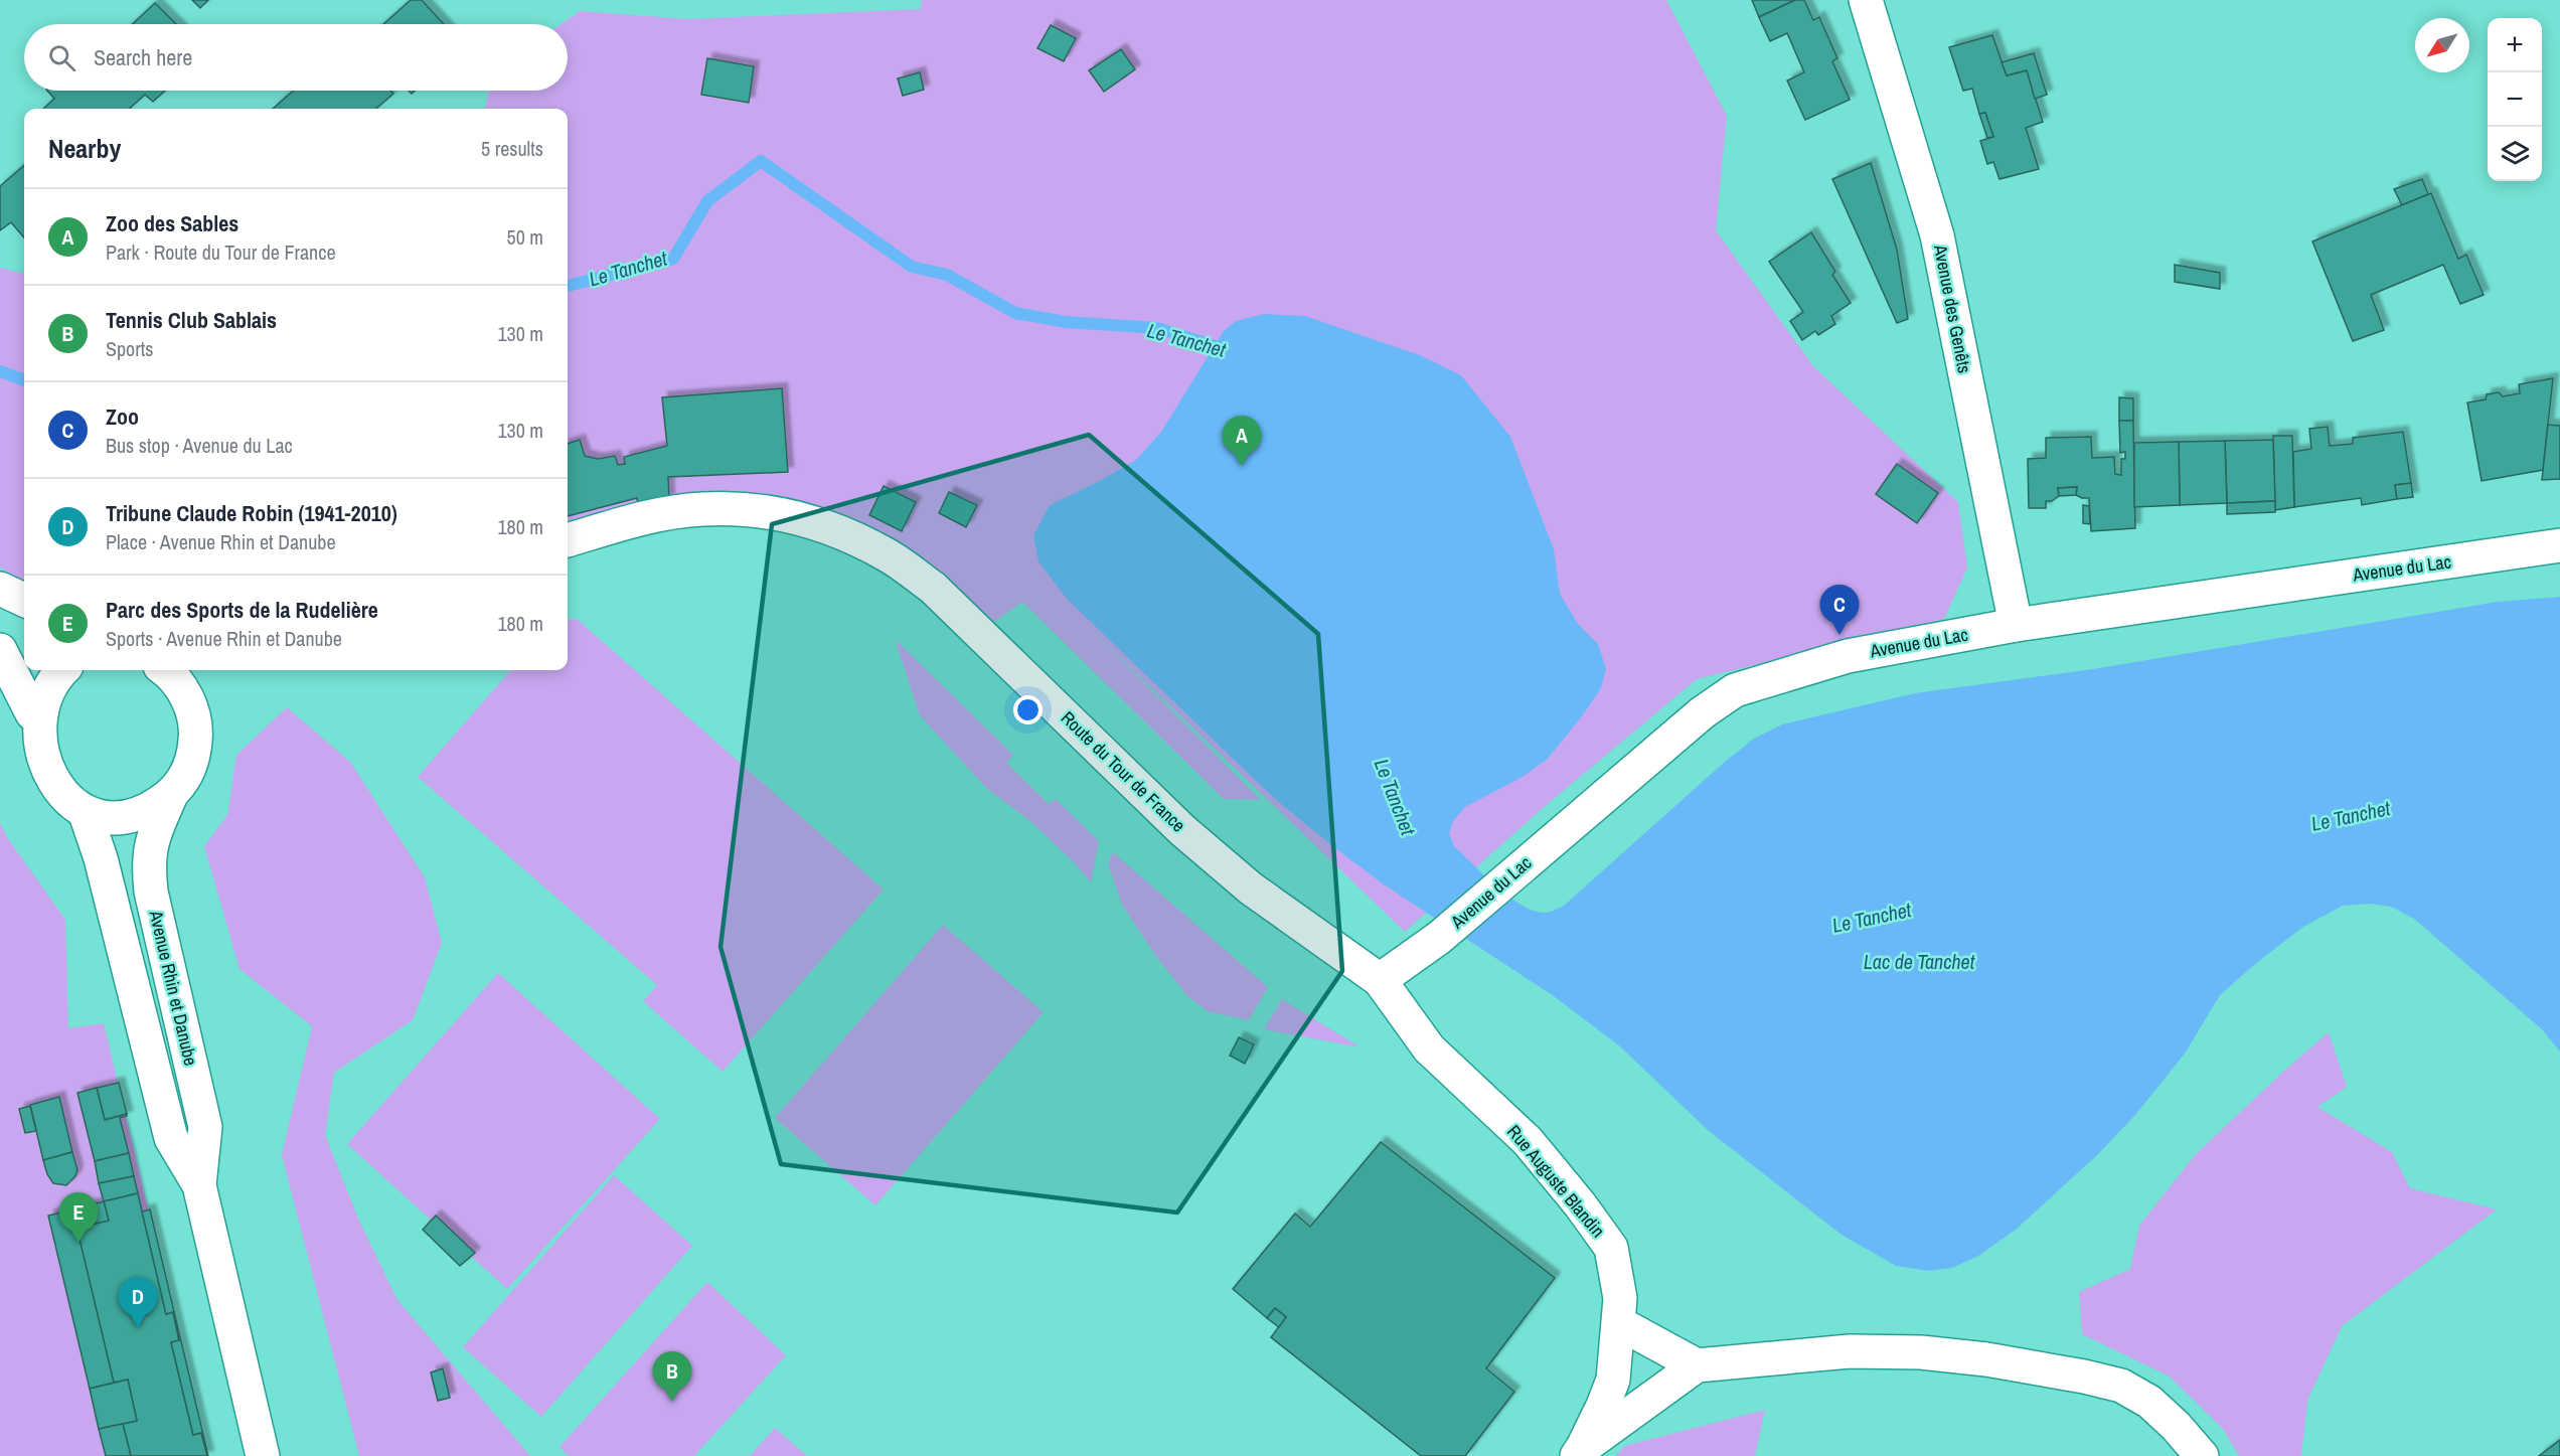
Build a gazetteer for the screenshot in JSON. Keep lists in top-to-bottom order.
{
  "streets": {
    "street": [
      "Avenue des Genêts",
      "Avenue du Lac",
      "Route du Tour de France",
      "Avenue Rhin et Danube",
      "Rue Auguste Blandin"
    ]
  },
  "crossings": [
    ["Avenue des Genêts", "Avenue du Lac"],
    ["Avenue du Lac", "Route du Tour de France"],
    ["Avenue du Lac", "Rue Auguste Blandin"],
    ["Route du Tour de France", "Rue Auguste Blandin"]
  ],
  "water": ["Le Tanchet", "Lac de Tanchet"],
  "north": "bottom left",
  "page": {
    "map_buttons": ["+", "−"],
    "search": "Search here",
    "heading": ["Nearby", "5 results"],
    "list": [
      {
        "mark": "A",
        "name": "Zoo des Sables",
        "note": "Park · Route du Tour de France",
        "value": "50 m"
      },
      {
        "mark": "B",
        "name": "Tennis Club Sablais",
        "note": "Sports",
        "value": "130 m"
      },
      {
        "mark": "C",
        "name": "Zoo",
        "note": "Bus stop · Avenue du Lac",
        "value": "130 m"
      },
      {
        "mark": "D",
        "name": "Tribune Claude Robin (1941-2010)",
        "note": "Place · Avenue Rhin et Danube",
        "value": "180 m"
      },
      {
        "mark": "E",
        "name": "Parc des Sports de la Rudelière",
        "note": "Sports · Avenue Rhin et Danube",
        "value": "180 m"
      }
    ],
    "pins": [
      "A",
      "C",
      "E",
      "D",
      "B"
    ]
  }
}
